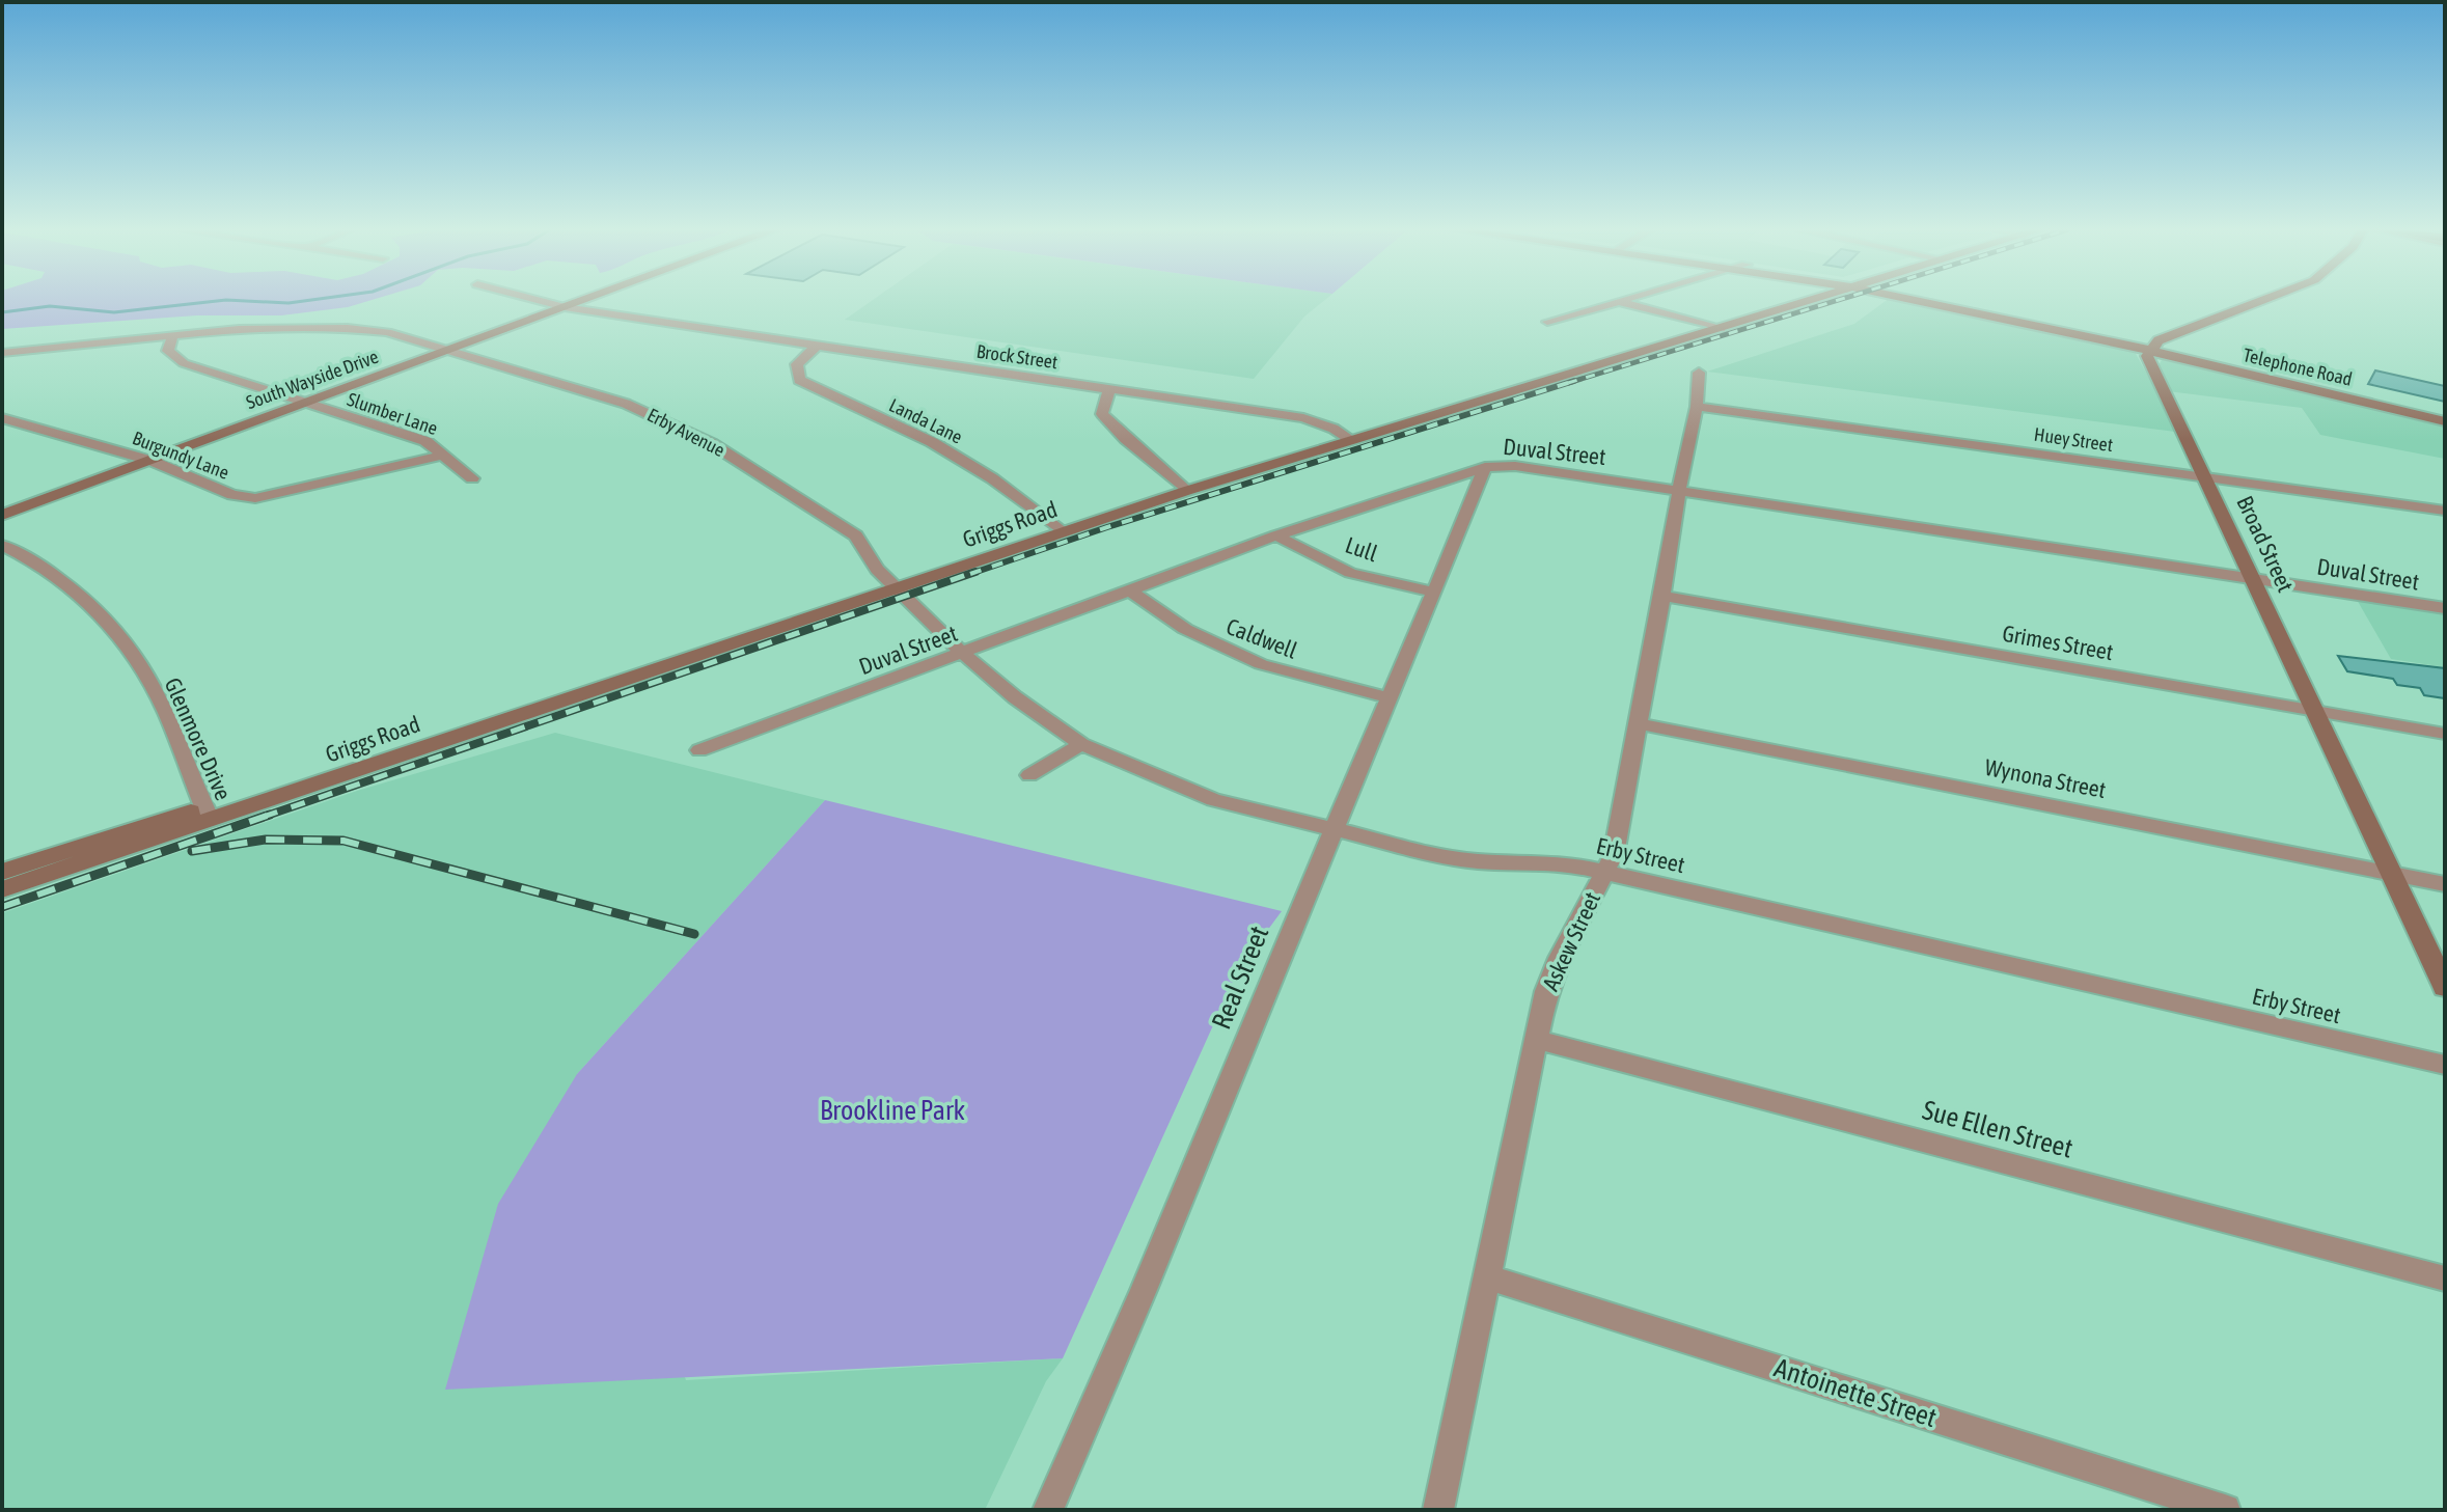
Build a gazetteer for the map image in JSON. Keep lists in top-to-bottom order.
{
  "streets": {
    "main road": [
      "Telephone Road",
      "South Wayside Drive",
      "Griggs Road",
      "Broad Street"
    ],
    "street": [
      "Brock Street",
      "Slumber Lane",
      "Landa Lane",
      "Erby Avenue",
      "Huey Street",
      "Duval Street",
      "Burgundy Lane",
      "Lull",
      "Caldwell",
      "Grimes Street",
      "Glenmore Drive",
      "Wynona Street",
      "Erby Street",
      "Askew Street",
      "Real Street",
      "Sue Ellen Street",
      "Antoinette Street"
    ]
  },
  "crossings": [
    ["Brock Street", "South Wayside Drive"],
    ["Brock Street", "Landa Lane"],
    ["Brock Street", "Griggs Road"],
    ["Telephone Road", "Broad Street"],
    ["South Wayside Drive", "Slumber Lane"],
    ["South Wayside Drive", "Erby Avenue"],
    ["South Wayside Drive", "Burgundy Lane"],
    ["Slumber Lane", "Erby Avenue"],
    ["Slumber Lane", "Burgundy Lane"],
    ["Landa Lane", "Griggs Road"],
    ["Erby Avenue", "Griggs Road"],
    ["Erby Avenue", "Erby Street"],
    ["Huey Street", "Broad Street"],
    ["Huey Street", "Askew Street"],
    ["Duval Street", "Broad Street"],
    ["Duval Street", "Lull"],
    ["Duval Street", "Caldwell"],
    ["Duval Street", "Erby Street"],
    ["Duval Street", "Askew Street"],
    ["Duval Street", "Real Street"],
    ["Griggs Road", "Glenmore Drive"],
    ["Griggs Road", "Erby Street"],
    ["Broad Street", "Grimes Street"],
    ["Broad Street", "Wynona Street"],
    ["Lull", "Real Street"],
    ["Caldwell", "Real Street"],
    ["Grimes Street", "Askew Street"],
    ["Wynona Street", "Askew Street"],
    ["Erby Street", "Askew Street"],
    ["Erby Street", "Real Street"],
    ["Askew Street", "Sue Ellen Street"],
    ["Askew Street", "Antoinette Street"]
  ],
  "parks": ["Brookline Park"]
}
